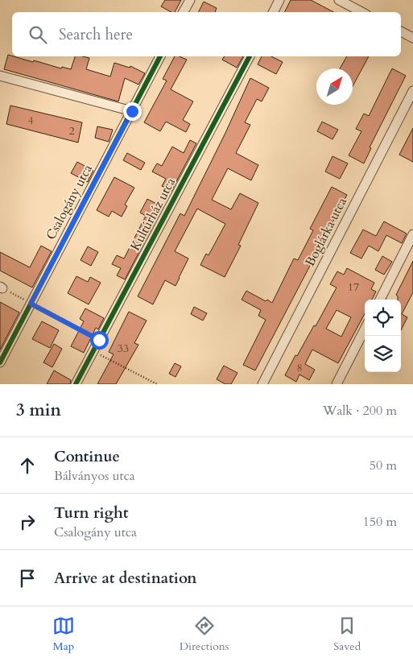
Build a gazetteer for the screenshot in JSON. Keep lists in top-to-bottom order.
{
  "streets": {
    "street": ["Csalogány utca", "Kultúrház utca", "Boglárka utca"]
  },
  "house_numbers": [
    "4",
    "2",
    "17",
    "33",
    "8"
  ],
  "north": "top right",
  "page": {
    "search": "Search here",
    "heading": ["3 min", "Walk · 200 m"],
    "list": [
      ["Continue", "Bálványos utca", "50 m"],
      ["Turn right", "Csalogány utca", "150 m"],
      "Arrive at destination"
    ],
    "nav": ["Map", "Directions", "Saved"]
  }
}
